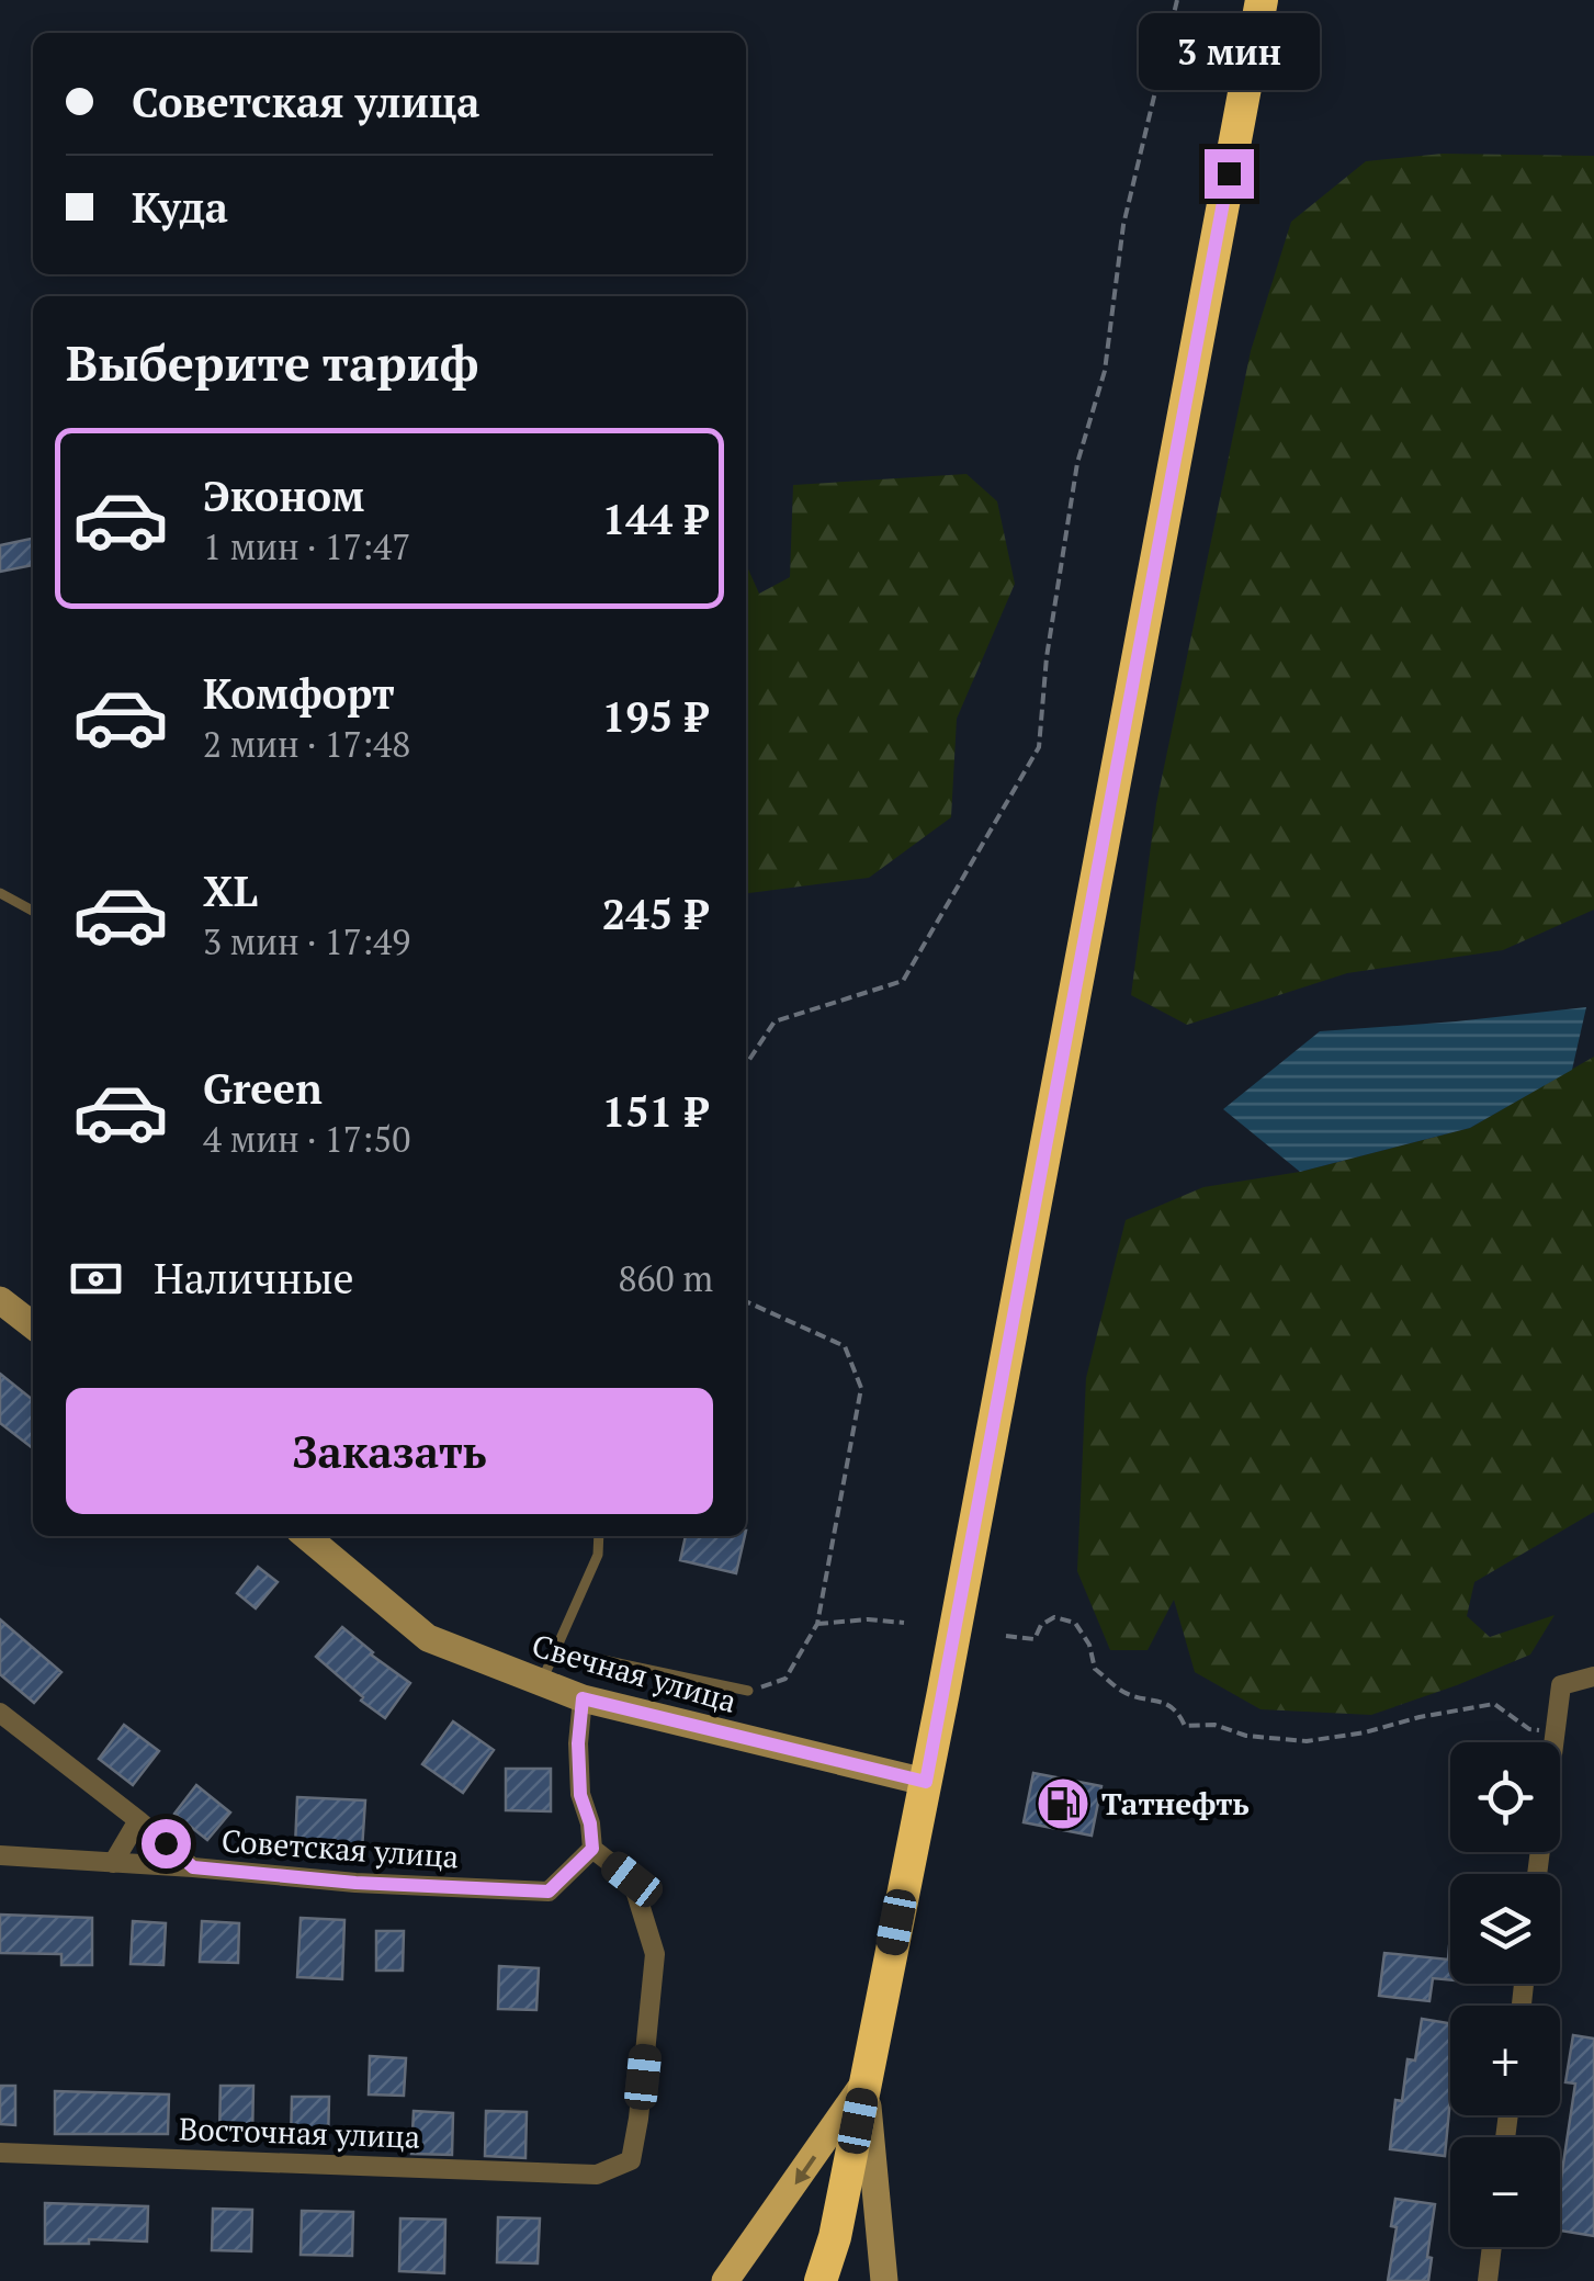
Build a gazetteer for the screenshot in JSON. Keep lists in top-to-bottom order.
{
  "streets": {
    "street": ["Свечная улица", "Советская улица", "Восточная улица"]
  },
  "crossings": [
    ["Советская улица", "Восточная улица"]
  ],
  "places": {
    "fuel station": ["Татнефть"]
  },
  "page": {
    "bubble": "3 мин",
    "banner": ["Советская улица", "Куда"],
    "heading": "Выберите тариф",
    "list": [
      {
        "name": "Эконом",
        "note": "1 мин · 17:47",
        "value": "144 ₽"
      },
      {
        "name": "Комфорт",
        "note": "2 мин · 17:48",
        "value": "195 ₽"
      },
      {
        "name": "XL",
        "note": "3 мин · 17:49",
        "value": "245 ₽"
      },
      {
        "name": "Green",
        "note": "4 мин · 17:50",
        "value": "151 ₽"
      }
    ],
    "pay": ["Наличные", "860 m"],
    "buttons": "Заказать",
    "map_buttons": ["+", "−"]
  }
}
